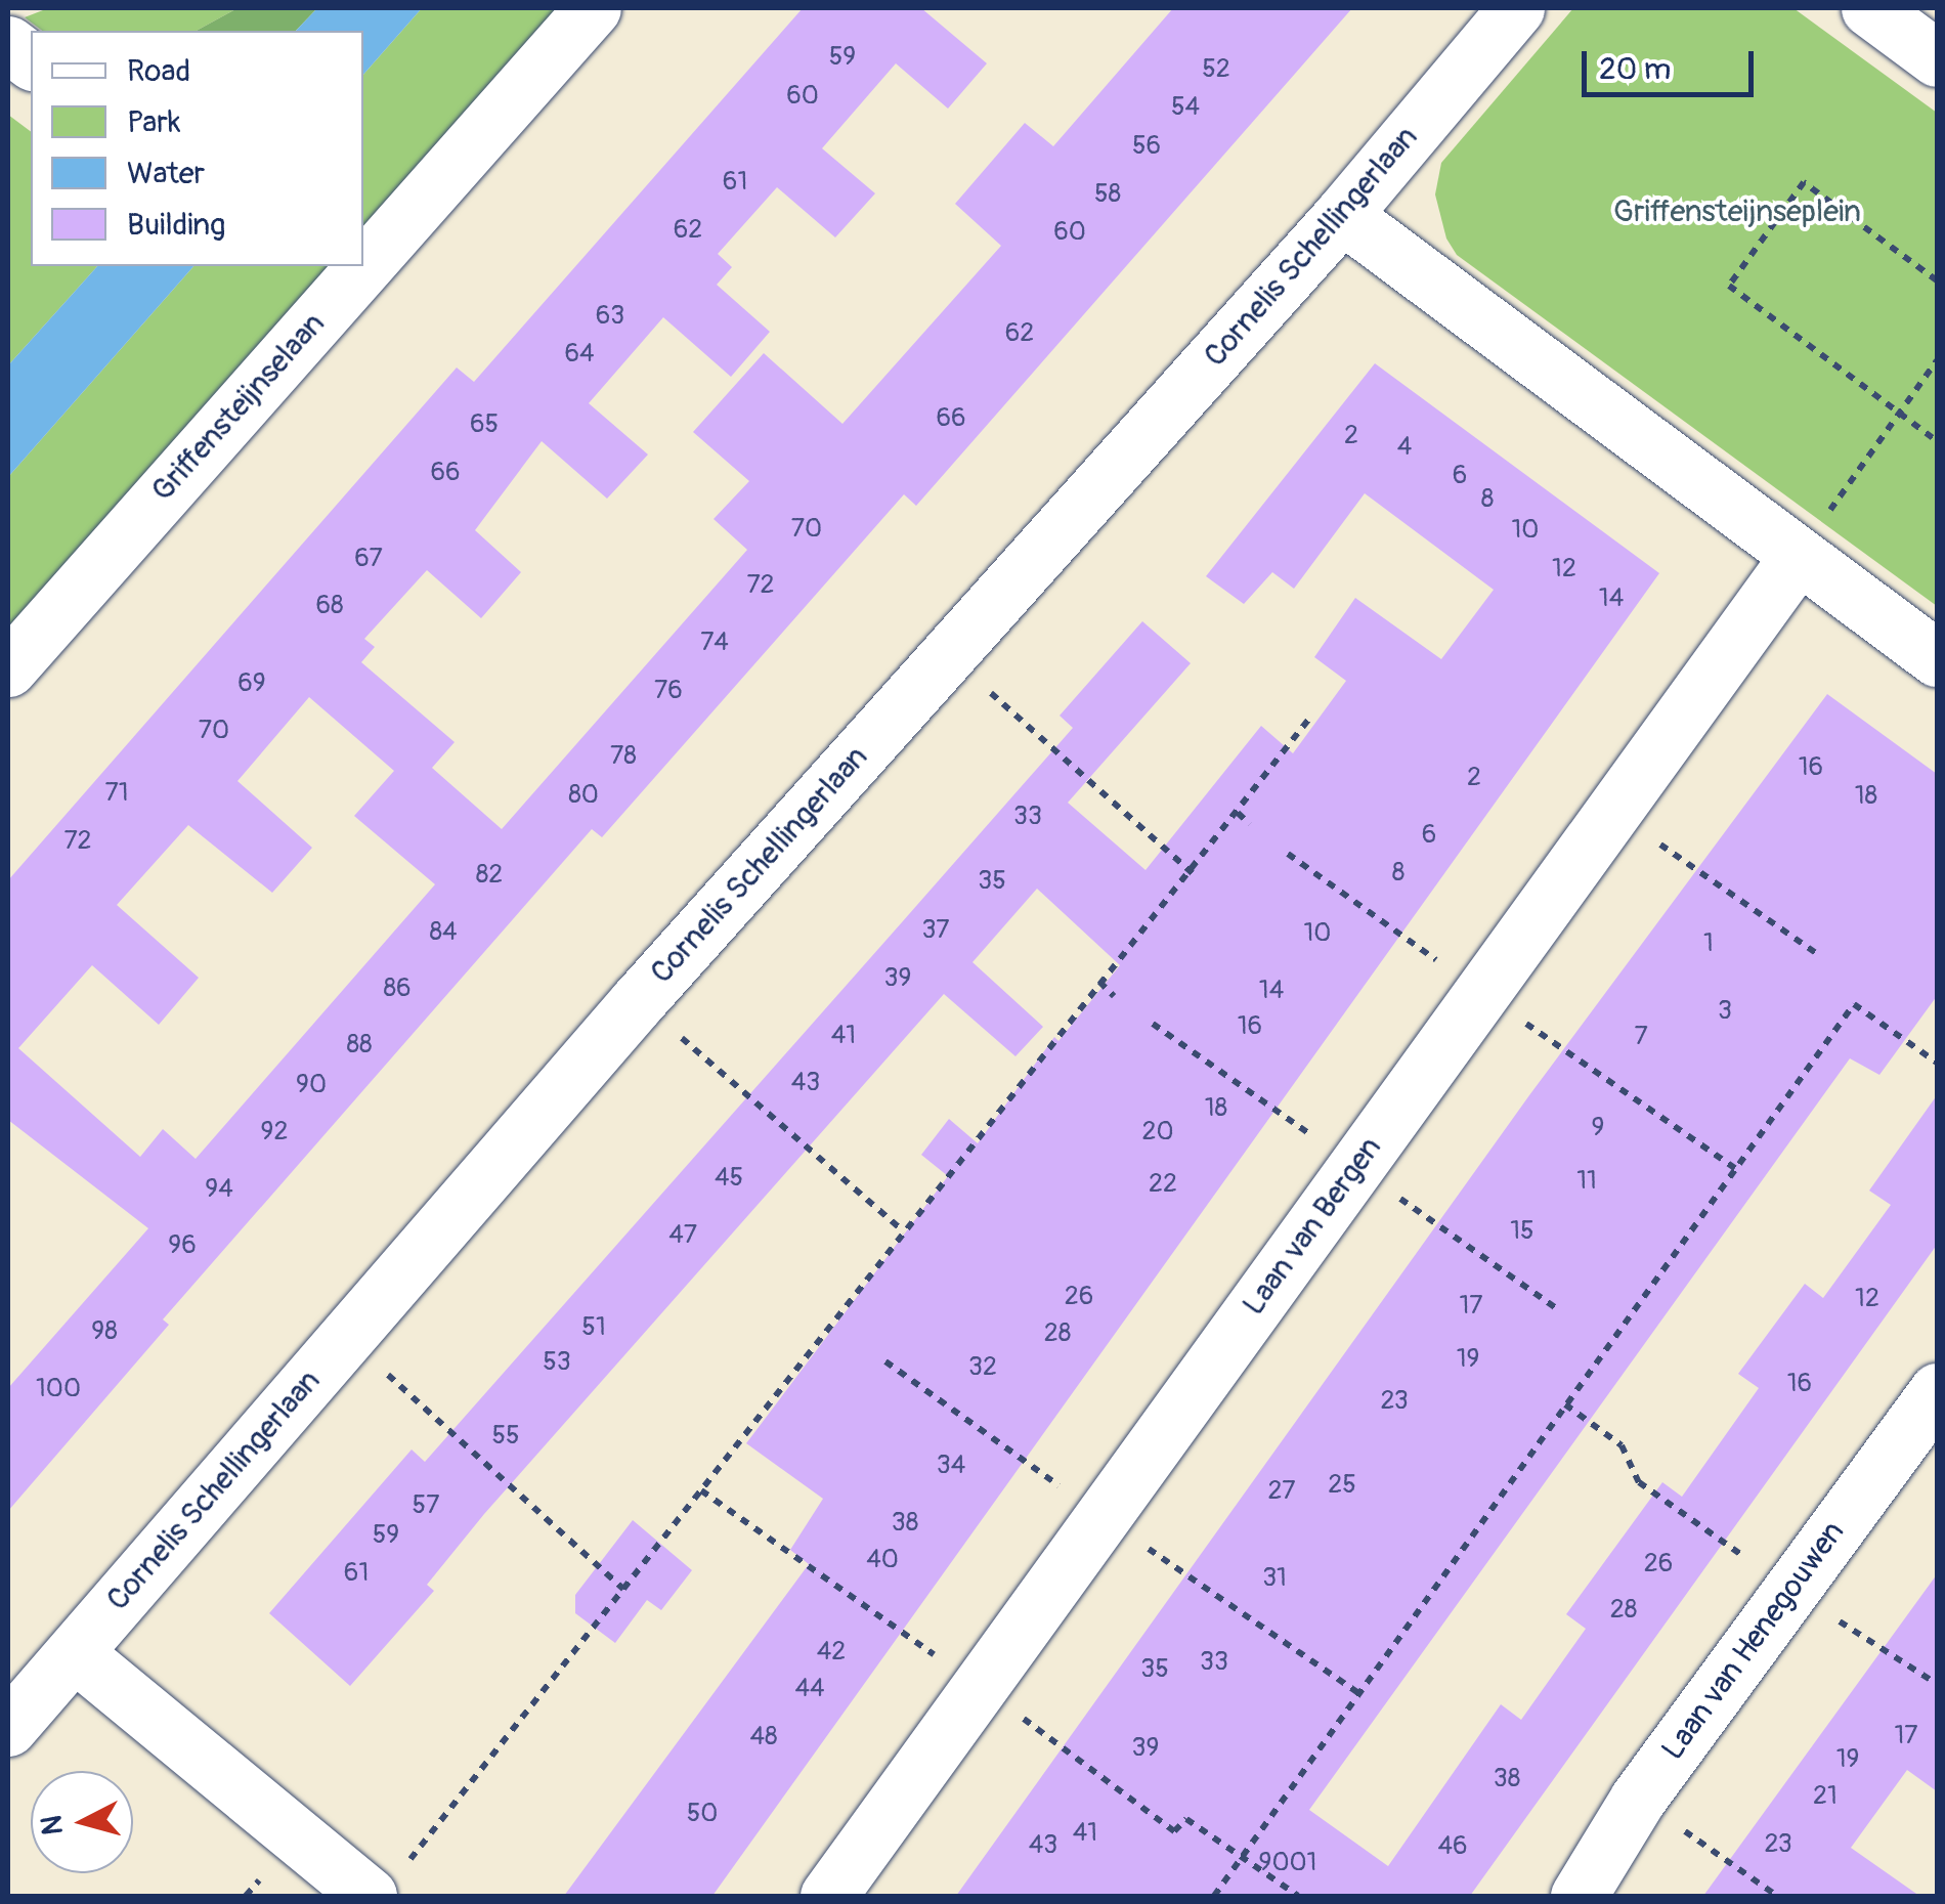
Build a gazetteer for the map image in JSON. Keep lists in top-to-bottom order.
{
  "streets": {
    "street": [
      "Cornelis Schellingerlaan",
      "Griffensteijnselaan",
      "Laan van Bergen",
      "Laan van Henegouwen"
    ]
  },
  "parks": ["Griffensteijnseplein"],
  "house_numbers": [
    "59",
    "52",
    "60",
    "54",
    "56",
    "61",
    "58",
    "62",
    "60",
    "63",
    "62",
    "64",
    "66",
    "65",
    "2",
    "4",
    "66",
    "6",
    "8",
    "70",
    "10",
    "67",
    "12",
    "72",
    "14",
    "68",
    "74",
    "69",
    "76",
    "70",
    "78",
    "16",
    "2",
    "71",
    "80",
    "18",
    "33",
    "6",
    "72",
    "8",
    "82",
    "35",
    "37",
    "84",
    "10",
    "1",
    "39",
    "86",
    "14",
    "3",
    "16",
    "41",
    "7",
    "88",
    "43",
    "90",
    "18",
    "9",
    "92",
    "20",
    "45",
    "11",
    "22",
    "94",
    "15",
    "47",
    "96",
    "26",
    "12",
    "17",
    "51",
    "98",
    "28",
    "19",
    "53",
    "32",
    "16",
    "100",
    "23",
    "55",
    "34",
    "25",
    "27",
    "57",
    "38",
    "59",
    "40",
    "26",
    "61",
    "31",
    "28",
    "42",
    "33",
    "35",
    "44",
    "17",
    "48",
    "39",
    "19",
    "38",
    "21",
    "50",
    "41",
    "23",
    "43",
    "46",
    "9001"
  ],
  "legend": [
    "Road",
    "Park",
    "Water",
    "Building"
  ],
  "scale_bar": "20 m",
  "north": "left"
}
